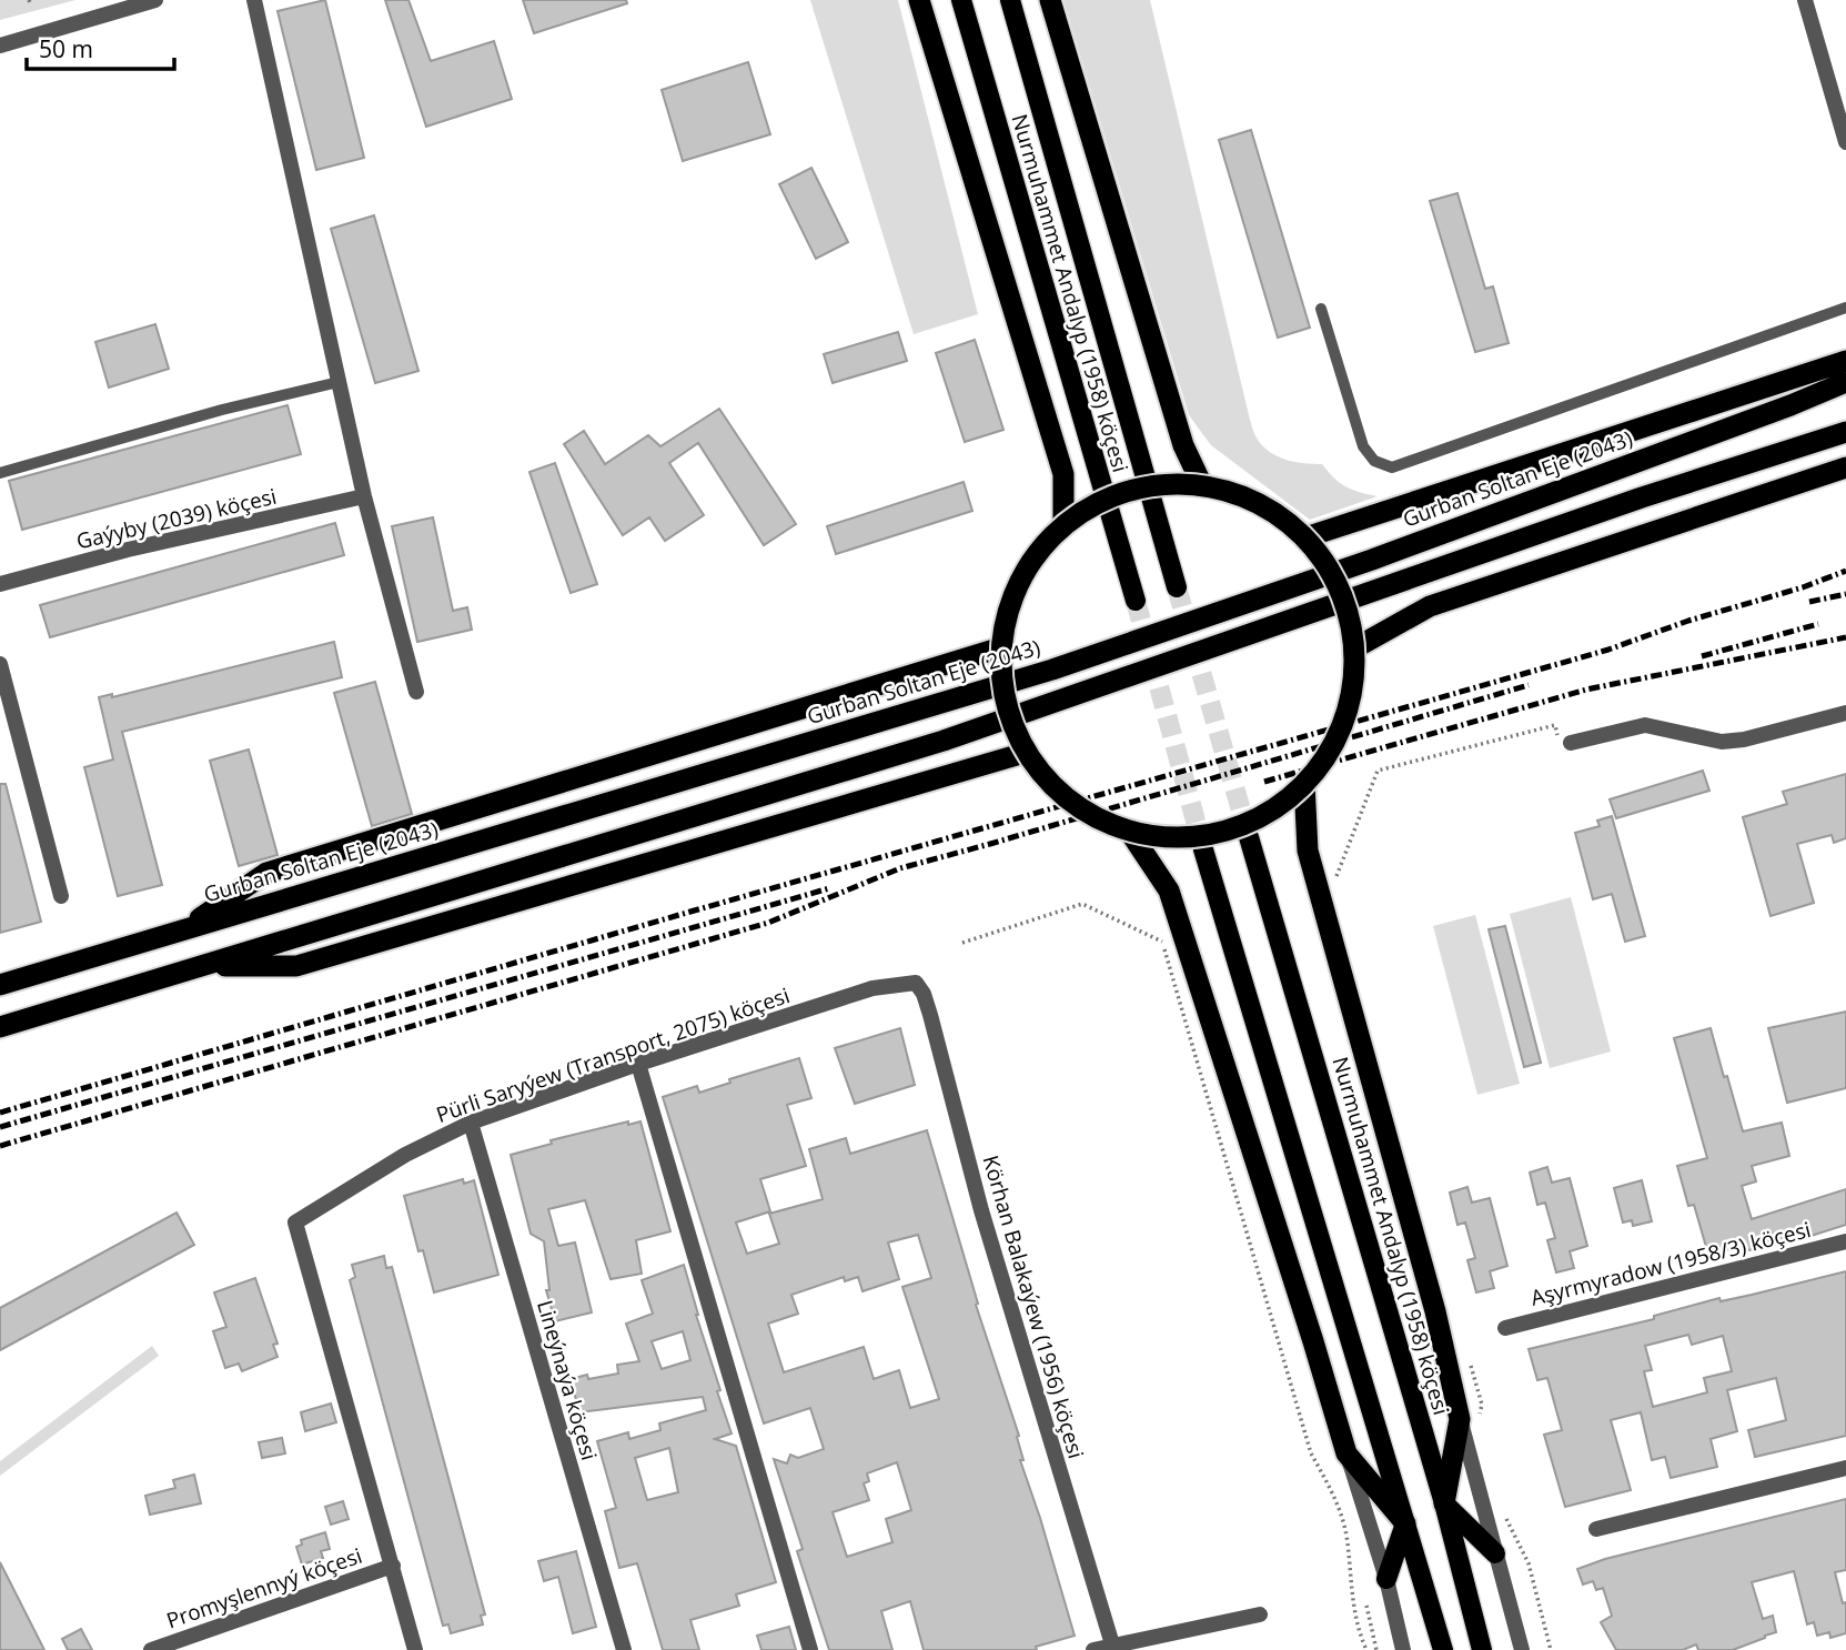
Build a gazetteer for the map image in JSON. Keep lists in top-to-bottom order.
{
  "streets": {
    "highway": ["Gurban Soltan Eje (2043)"],
    "main road": ["Nurmuhammet Andalyp (1958) köçesi"],
    "street": [
      "Gaýyby (2039) köçesi",
      "Pürli Saryýew (Transport, 2075) köçesi",
      "Aşyrmyradow (1958/3) köçesi",
      "Körhan Balakaýew (1956) köçesi",
      "Lineýnaýa köçesi",
      "Promyşlennyý köçesi"
    ]
  },
  "crossings": [
    ["Pürli Saryýew (Transport, 2075) köçesi", "Körhan Balakaýew (1956) köçesi"],
    ["Pürli Saryýew (Transport, 2075) köçesi", "Lineýnaýa köçesi"],
    ["Pürli Saryýew (Transport, 2075) köçesi", "Promyşlennyý köçesi"]
  ],
  "scale_bar": "50 m"
}
